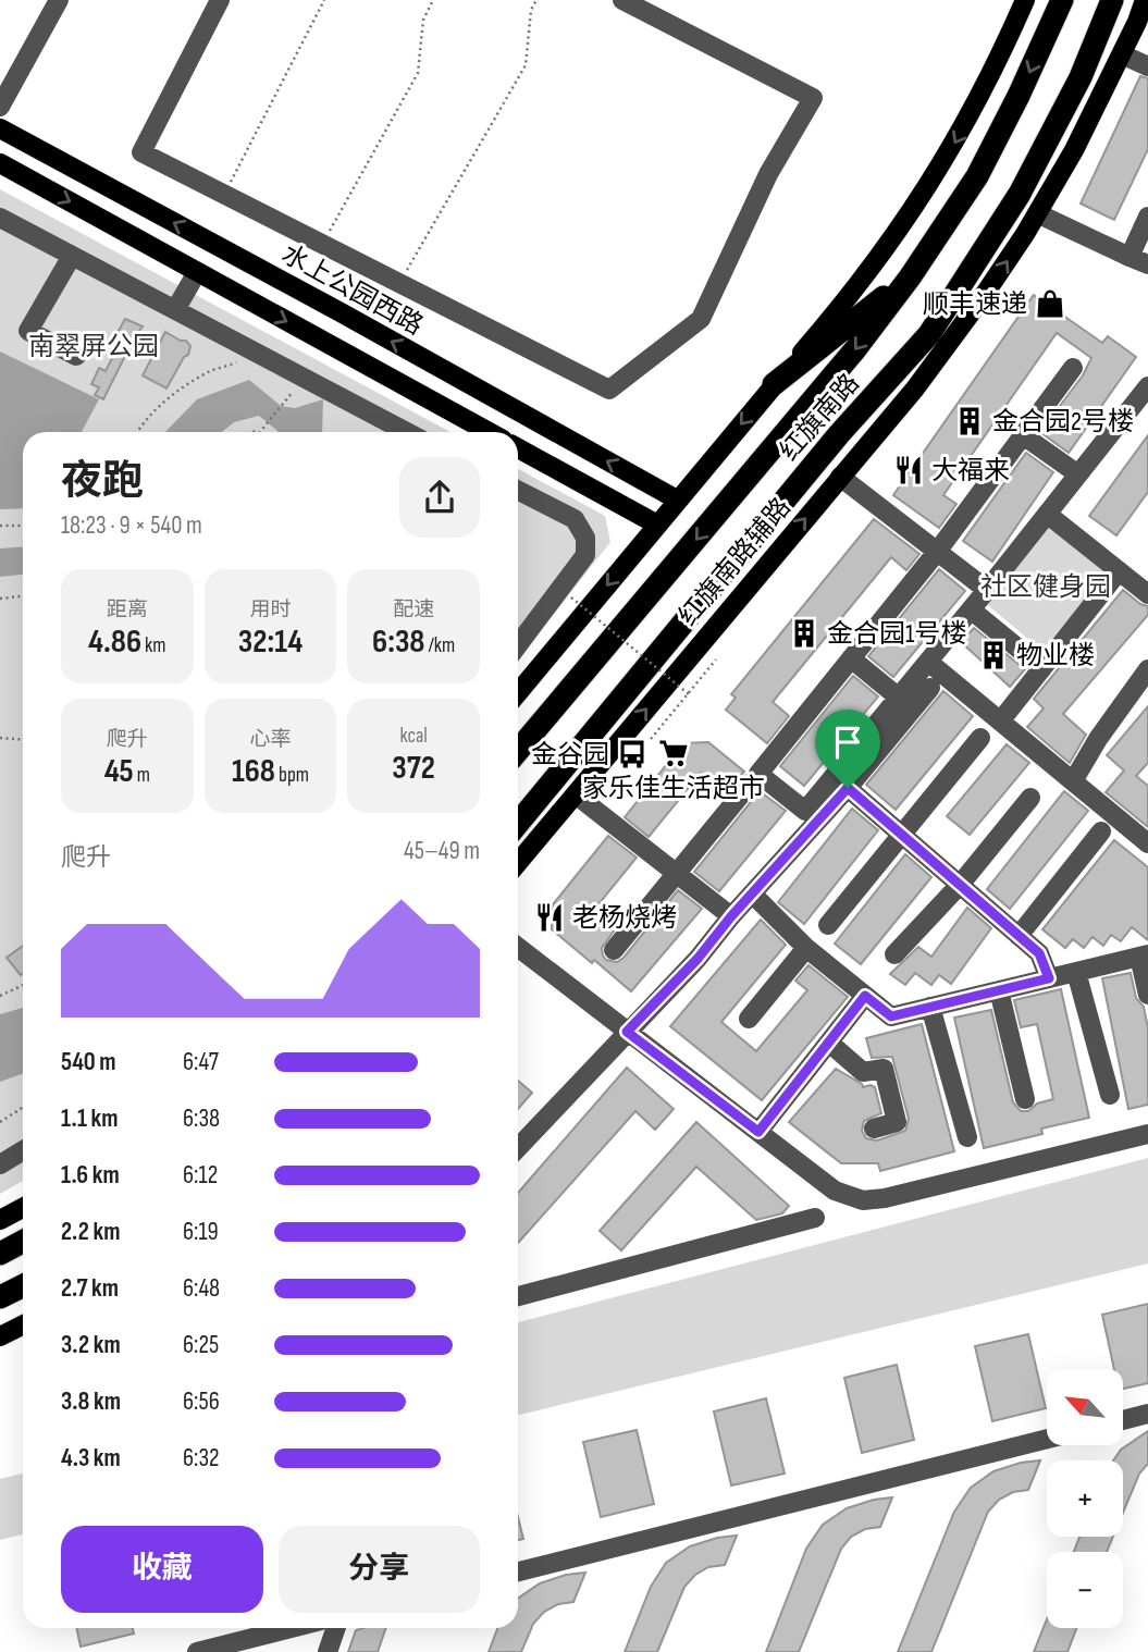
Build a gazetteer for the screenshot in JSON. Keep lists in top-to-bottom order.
{
  "streets": {
    "highway": ["红旗南路"],
    "main road": ["水上公园西路", "红旗南路辅路"]
  },
  "parks": ["南翠屏公园", "社区健身园"],
  "places": {
    "shop": ["顺丰速递"],
    "building": ["金合园2号楼", "金合园1号楼", "物业楼"],
    "restaurant": ["大福来", "老杨烧烤"],
    "supermarket": ["家乐佳生活超市"],
    "bus stop": ["金谷园"]
  },
  "north": "top left",
  "page": {
    "heading": ["夜跑", "18:23 · 9 × 540 m"],
    "stats": [
      ["距离", "4.86 km"],
      ["用时", "32:14"],
      ["配速", "6:38 /km"],
      ["爬升", "45 m"],
      ["心率", "168 bpm"],
      ["kcal", "372"]
    ],
    "chart": ["爬升", "45–49 m"],
    "list": [
      {
        "name": "540 m",
        "note": "6:47"
      },
      {
        "name": "1.1 km",
        "note": "6:38"
      },
      {
        "name": "1.6 km",
        "note": "6:12"
      },
      {
        "name": "2.2 km",
        "note": "6:19"
      },
      {
        "name": "2.7 km",
        "note": "6:48"
      },
      {
        "name": "3.2 km",
        "note": "6:25"
      },
      {
        "name": "3.8 km",
        "note": "6:56"
      },
      {
        "name": "4.3 km",
        "note": "6:32"
      }
    ],
    "map_buttons": ["+", "−"],
    "buttons": ["收藏", "分享"]
  }
}
